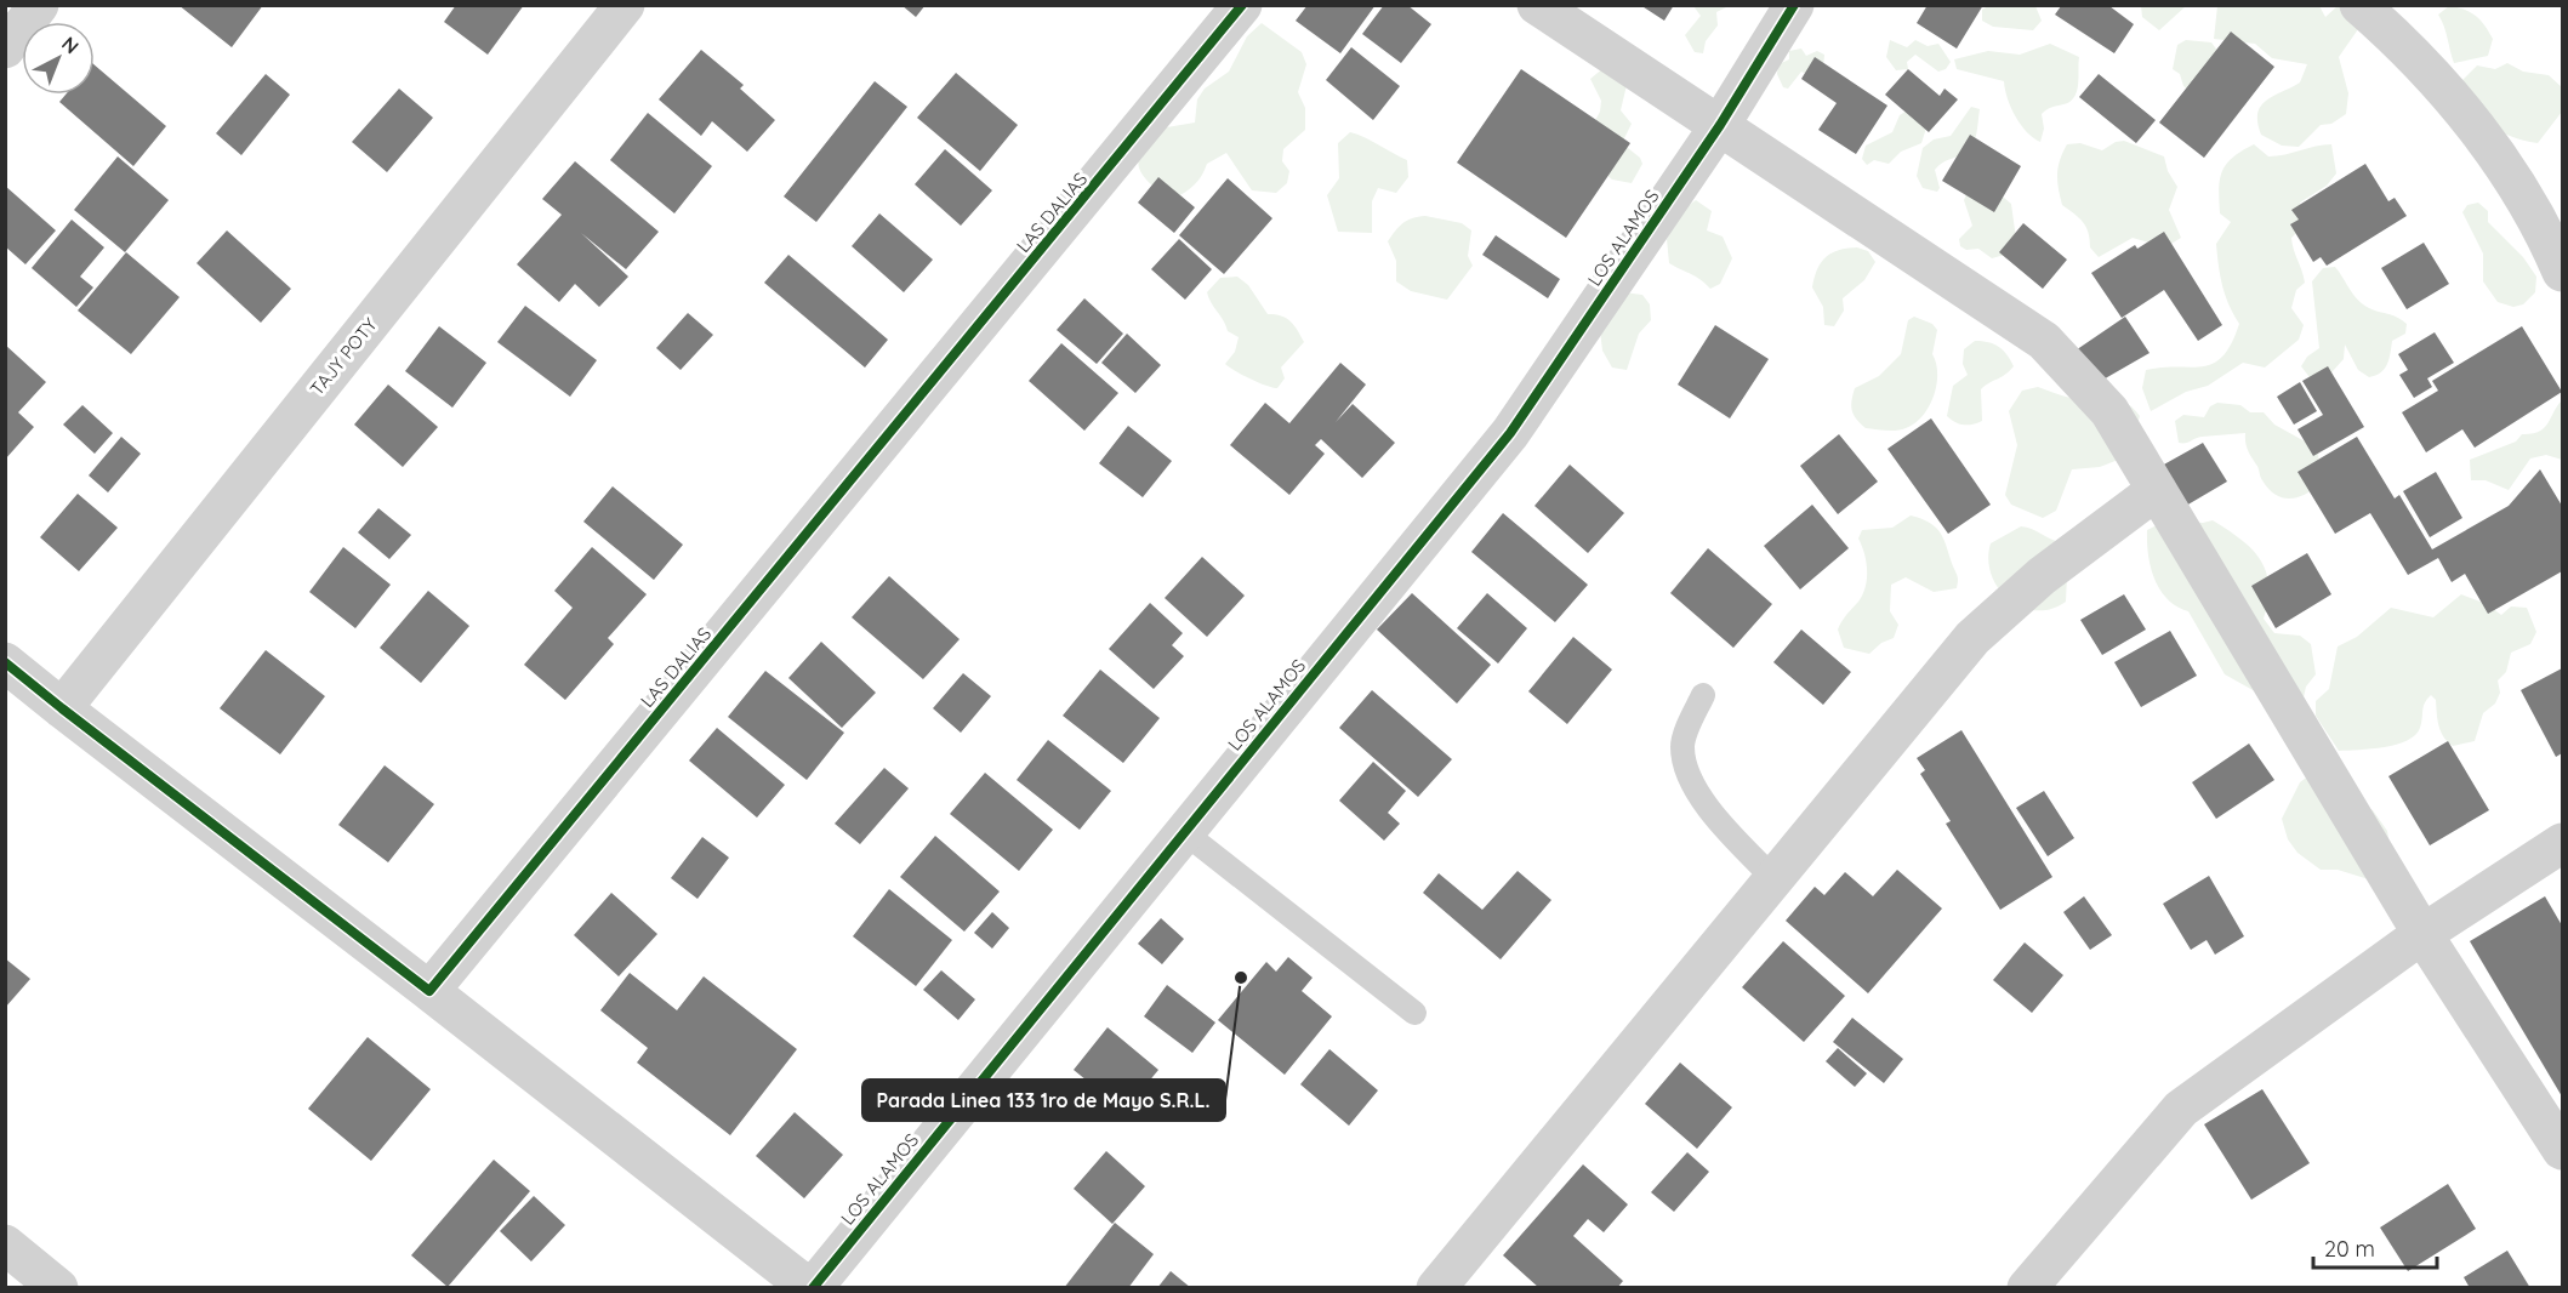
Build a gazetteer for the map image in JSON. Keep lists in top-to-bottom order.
{
  "streets": {
    "street": ["LAS DALIAS", "LOS ALAMOS", "TAJY POTY"]
  },
  "places": ["Parada Linea 133 1ro de Mayo S.R.L."],
  "scale_bar": "20 m",
  "north": "top right"
}
